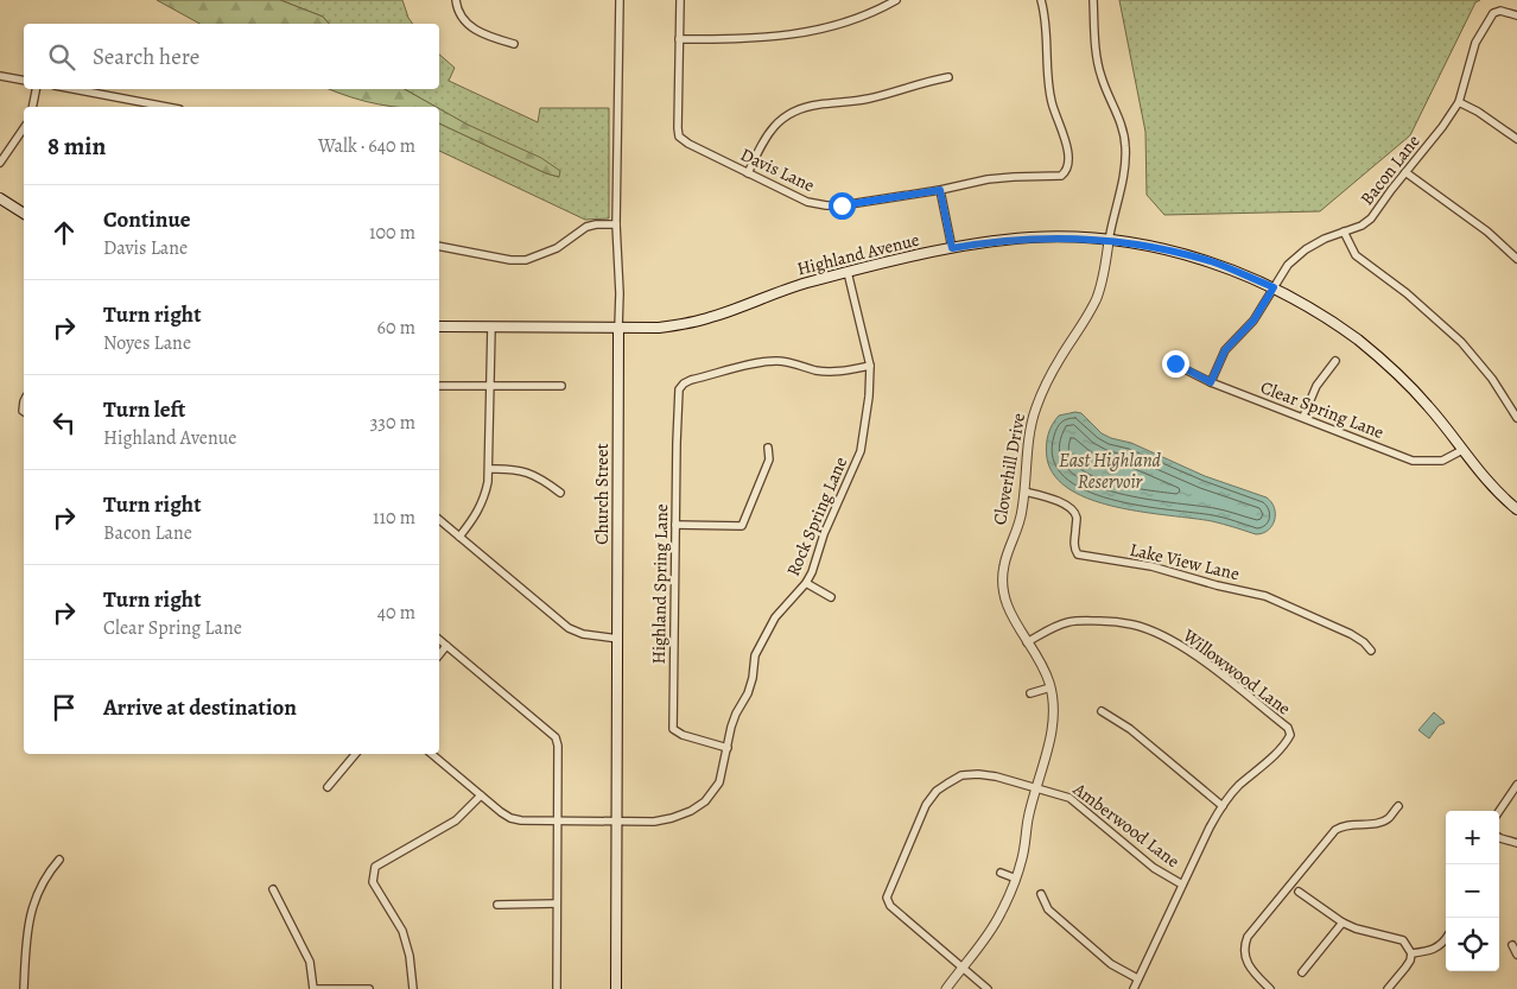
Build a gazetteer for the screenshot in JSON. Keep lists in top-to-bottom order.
{
  "streets": {
    "main road": ["Highland Avenue", "Church Street"],
    "street": [
      "Davis Lane",
      "Bacon Lane",
      "Clear Spring Lane",
      "Cloverhill Drive",
      "Rock Spring Lane",
      "Lake View Lane",
      "Highland Spring Lane",
      "Willowwood Lane",
      "Amberwood Lane"
    ]
  },
  "crossings": [
    ["Bacon Lane", "Highland Avenue"],
    ["Bacon Lane", "Clear Spring Lane"],
    ["Highland Avenue", "Clear Spring Lane"],
    ["Highland Avenue", "Cloverhill Drive"],
    ["Highland Avenue", "Church Street"],
    ["Highland Avenue", "Rock Spring Lane"],
    ["Cloverhill Drive", "Lake View Lane"],
    ["Cloverhill Drive", "Willowwood Lane"],
    ["Cloverhill Drive", "Amberwood Lane"],
    ["Church Street", "Rock Spring Lane"],
    ["Rock Spring Lane", "Highland Spring Lane"]
  ],
  "water": ["East Highland Reservoir"],
  "page": {
    "search": "Search here",
    "heading": ["8 min", "Walk · 640 m"],
    "list": [
      ["Continue", "Davis Lane", "100 m"],
      ["Turn right", "Noyes Lane", "60 m"],
      ["Turn left", "Highland Avenue", "330 m"],
      ["Turn right", "Bacon Lane", "110 m"],
      ["Turn right", "Clear Spring Lane", "40 m"],
      "Arrive at destination"
    ],
    "map_buttons": ["+", "−"]
  }
}
